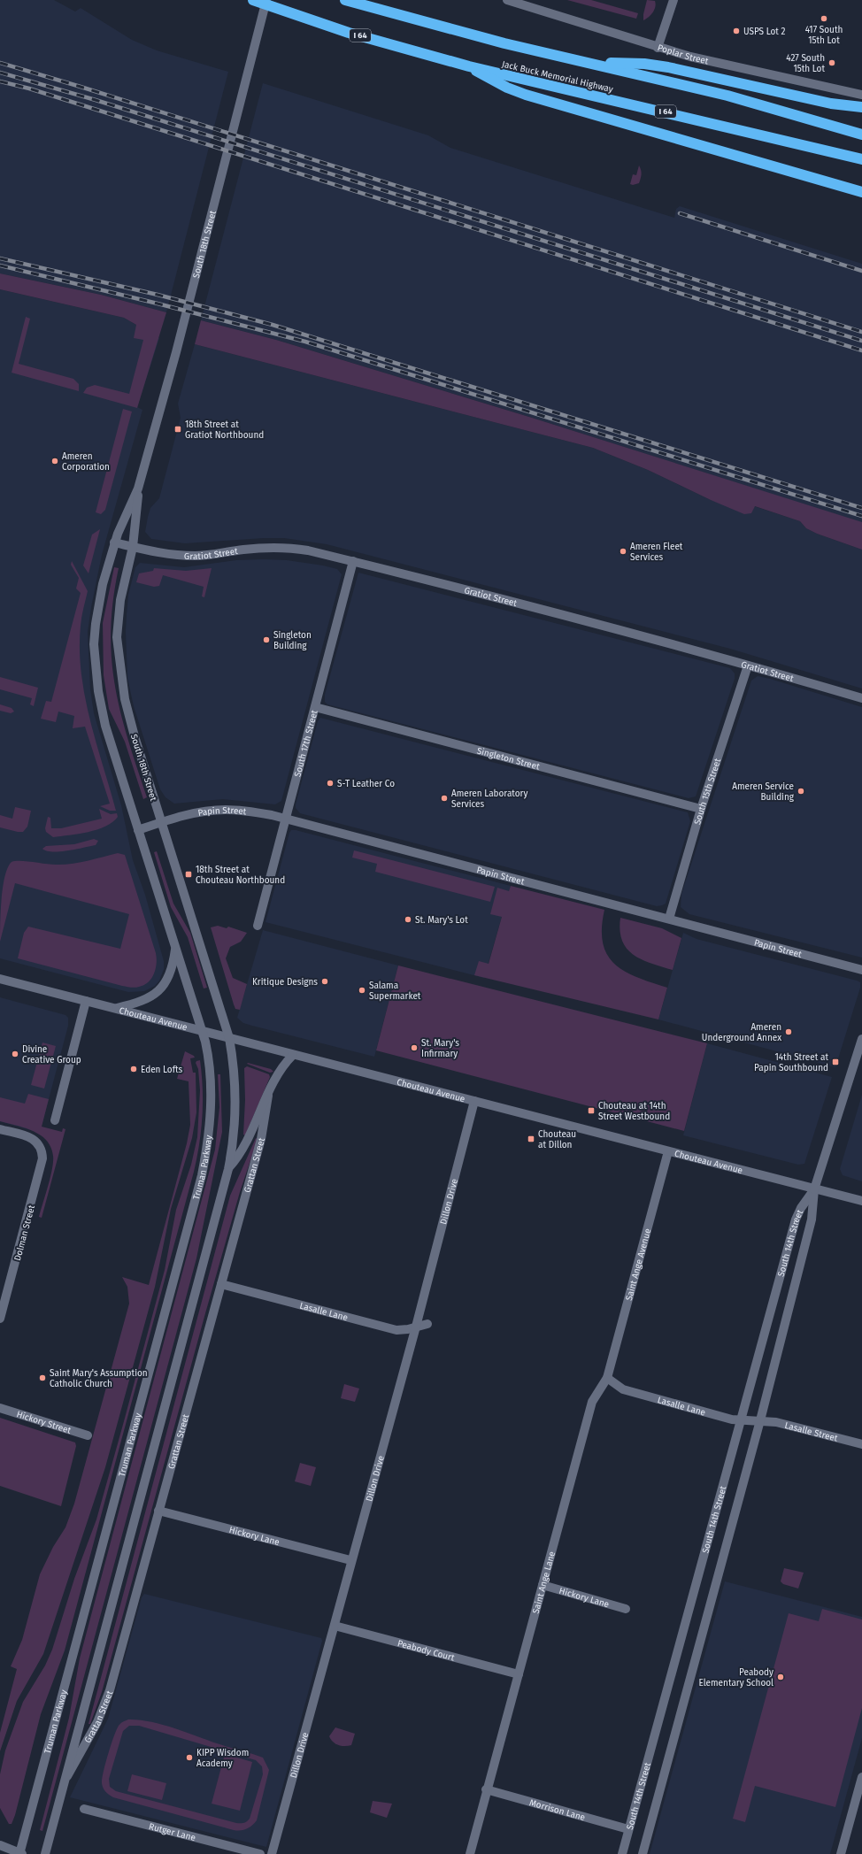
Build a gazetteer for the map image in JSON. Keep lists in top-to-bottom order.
{
  "streets": {
    "highway": ["I 64", "Jack Buck Memorial Highway"],
    "street": [
      "Poplar Street",
      "South 18th Street",
      "Gratiot Street",
      "South 17th Street",
      "Singleton Street",
      "South 15th Street",
      "Papin Street",
      "Chouteau Avenue",
      "Grattan Street",
      "Truman Parkway",
      "Dillon Drive",
      "Dolman Street",
      "South 14th Street",
      "Saint Ange Avenue",
      "Lasalle Lane",
      "Hickory Street",
      "Lasalle Street",
      "Hickory Lane",
      "Saint Ange Lane",
      "Peabody Court",
      "Morrison Lane",
      "Rutger Lane"
    ]
  },
  "crossings": [
    ["South 18th Street", "Gratiot Street"],
    ["South 18th Street", "Papin Street"],
    ["South 18th Street", "Chouteau Avenue"],
    ["South 18th Street", "Truman Parkway"],
    ["Gratiot Street", "South 17th Street"],
    ["Gratiot Street", "South 15th Street"],
    ["South 17th Street", "Singleton Street"],
    ["South 17th Street", "Papin Street"],
    ["Singleton Street", "South 15th Street"],
    ["South 15th Street", "Papin Street"],
    ["Chouteau Avenue", "Truman Parkway"],
    ["Chouteau Avenue", "Dillon Drive"],
    ["Chouteau Avenue", "South 14th Street"],
    ["Chouteau Avenue", "Saint Ange Avenue"],
    ["Grattan Street", "Lasalle Lane"],
    ["Grattan Street", "Hickory Lane"],
    ["Dillon Drive", "Lasalle Lane"],
    ["Dillon Drive", "Hickory Lane"],
    ["Dillon Drive", "Peabody Court"],
    ["South 14th Street", "Lasalle Lane"],
    ["South 14th Street", "Lasalle Street"],
    ["South 14th Street", "Morrison Lane"],
    ["Saint Ange Avenue", "Lasalle Lane"],
    ["Saint Ange Avenue", "Saint Ange Lane"],
    ["Lasalle Lane", "Lasalle Street"],
    ["Lasalle Lane", "Saint Ange Lane"],
    ["Hickory Lane", "Saint Ange Lane"],
    ["Saint Ange Lane", "Peabody Court"],
    ["Saint Ange Lane", "Morrison Lane"]
  ],
  "places": {
    "other": [
      "417 South 15th Lot",
      "USPS Lot 2",
      "427 South 15th Lot",
      "Ameren Corporation",
      "Ameren Fleet Services",
      "Singleton Building",
      "S-T Leather Co",
      "Ameren Service Building",
      "Ameren Laboratory Services",
      "St. Mary's Lot",
      "Kritique Designs",
      "Salama Supermarket",
      "Ameren Underground Annex",
      "St. Mary's Infirmary",
      "Divine Creative Group",
      "Eden Lofts",
      "Saint Mary's Assumption Catholic Church",
      "Peabody Elementary School",
      "KIPP Wisdom Academy"
    ],
    "transit": [
      "18th Street at Gratiot Northbound",
      "18th Street at Chouteau Northbound",
      "14th Street at Papin Southbound",
      "Chouteau at 14th Street Westbound",
      "Chouteau at Dillon"
    ]
  }
}
